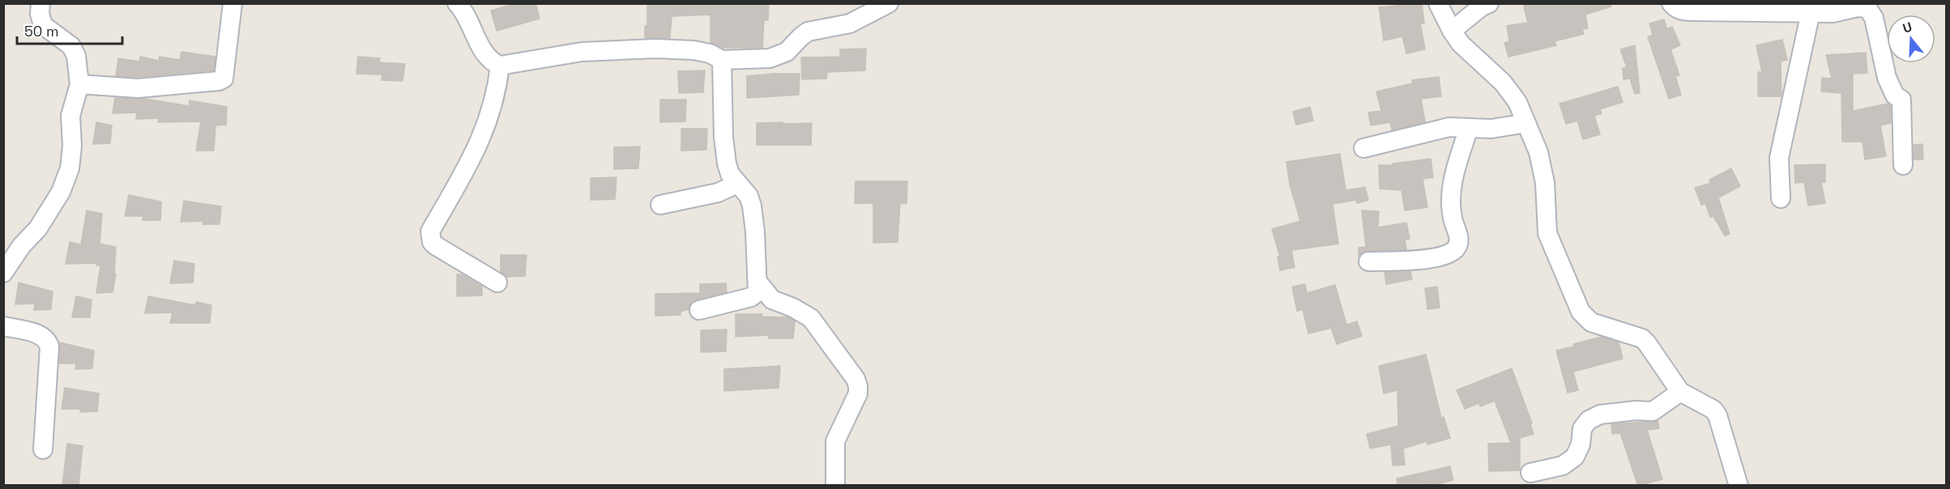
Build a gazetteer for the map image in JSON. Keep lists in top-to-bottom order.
{
  "scale_bar": "50 m",
  "north": "top"
}
